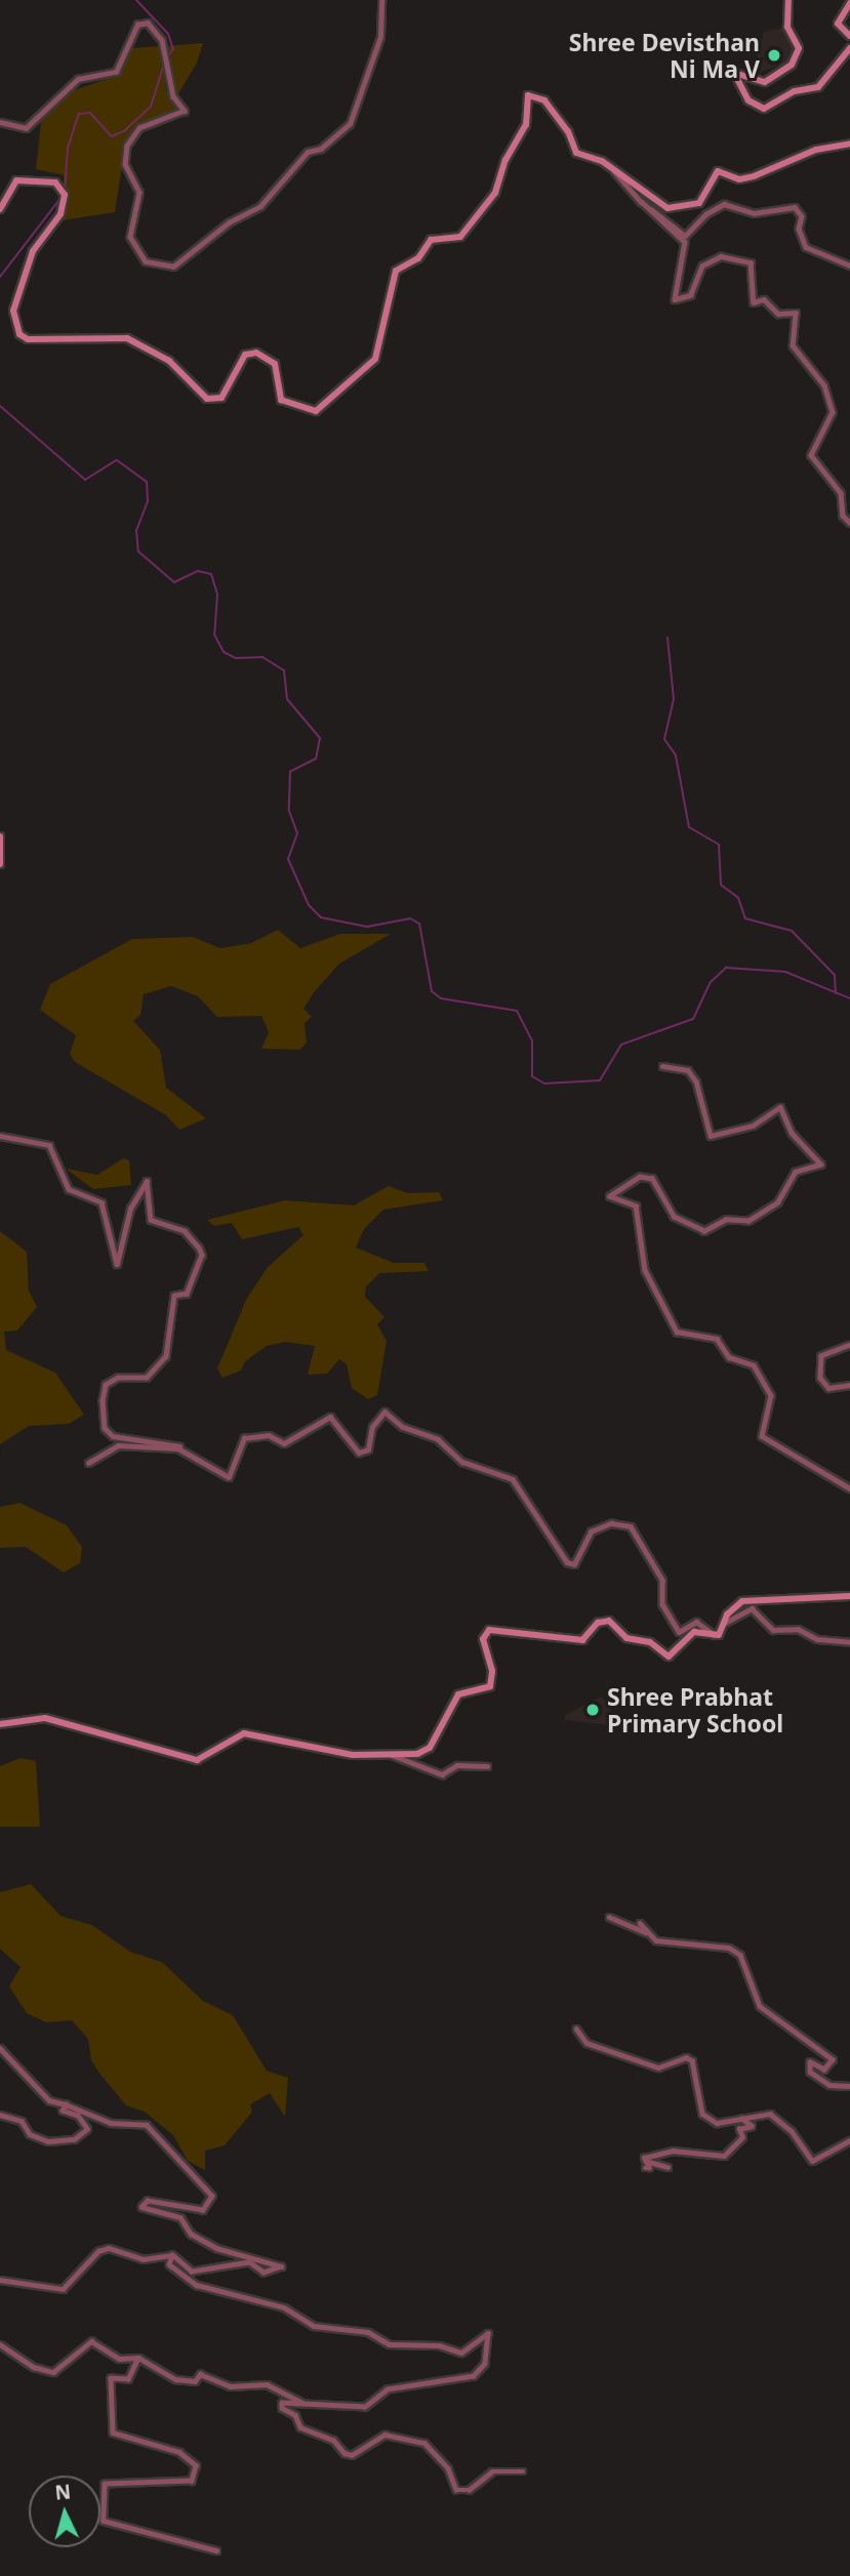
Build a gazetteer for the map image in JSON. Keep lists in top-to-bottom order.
{
  "places": ["Shree Devisthan Ni Ma V", "Shree Prabhat Primary School"],
  "north": "top"
}
